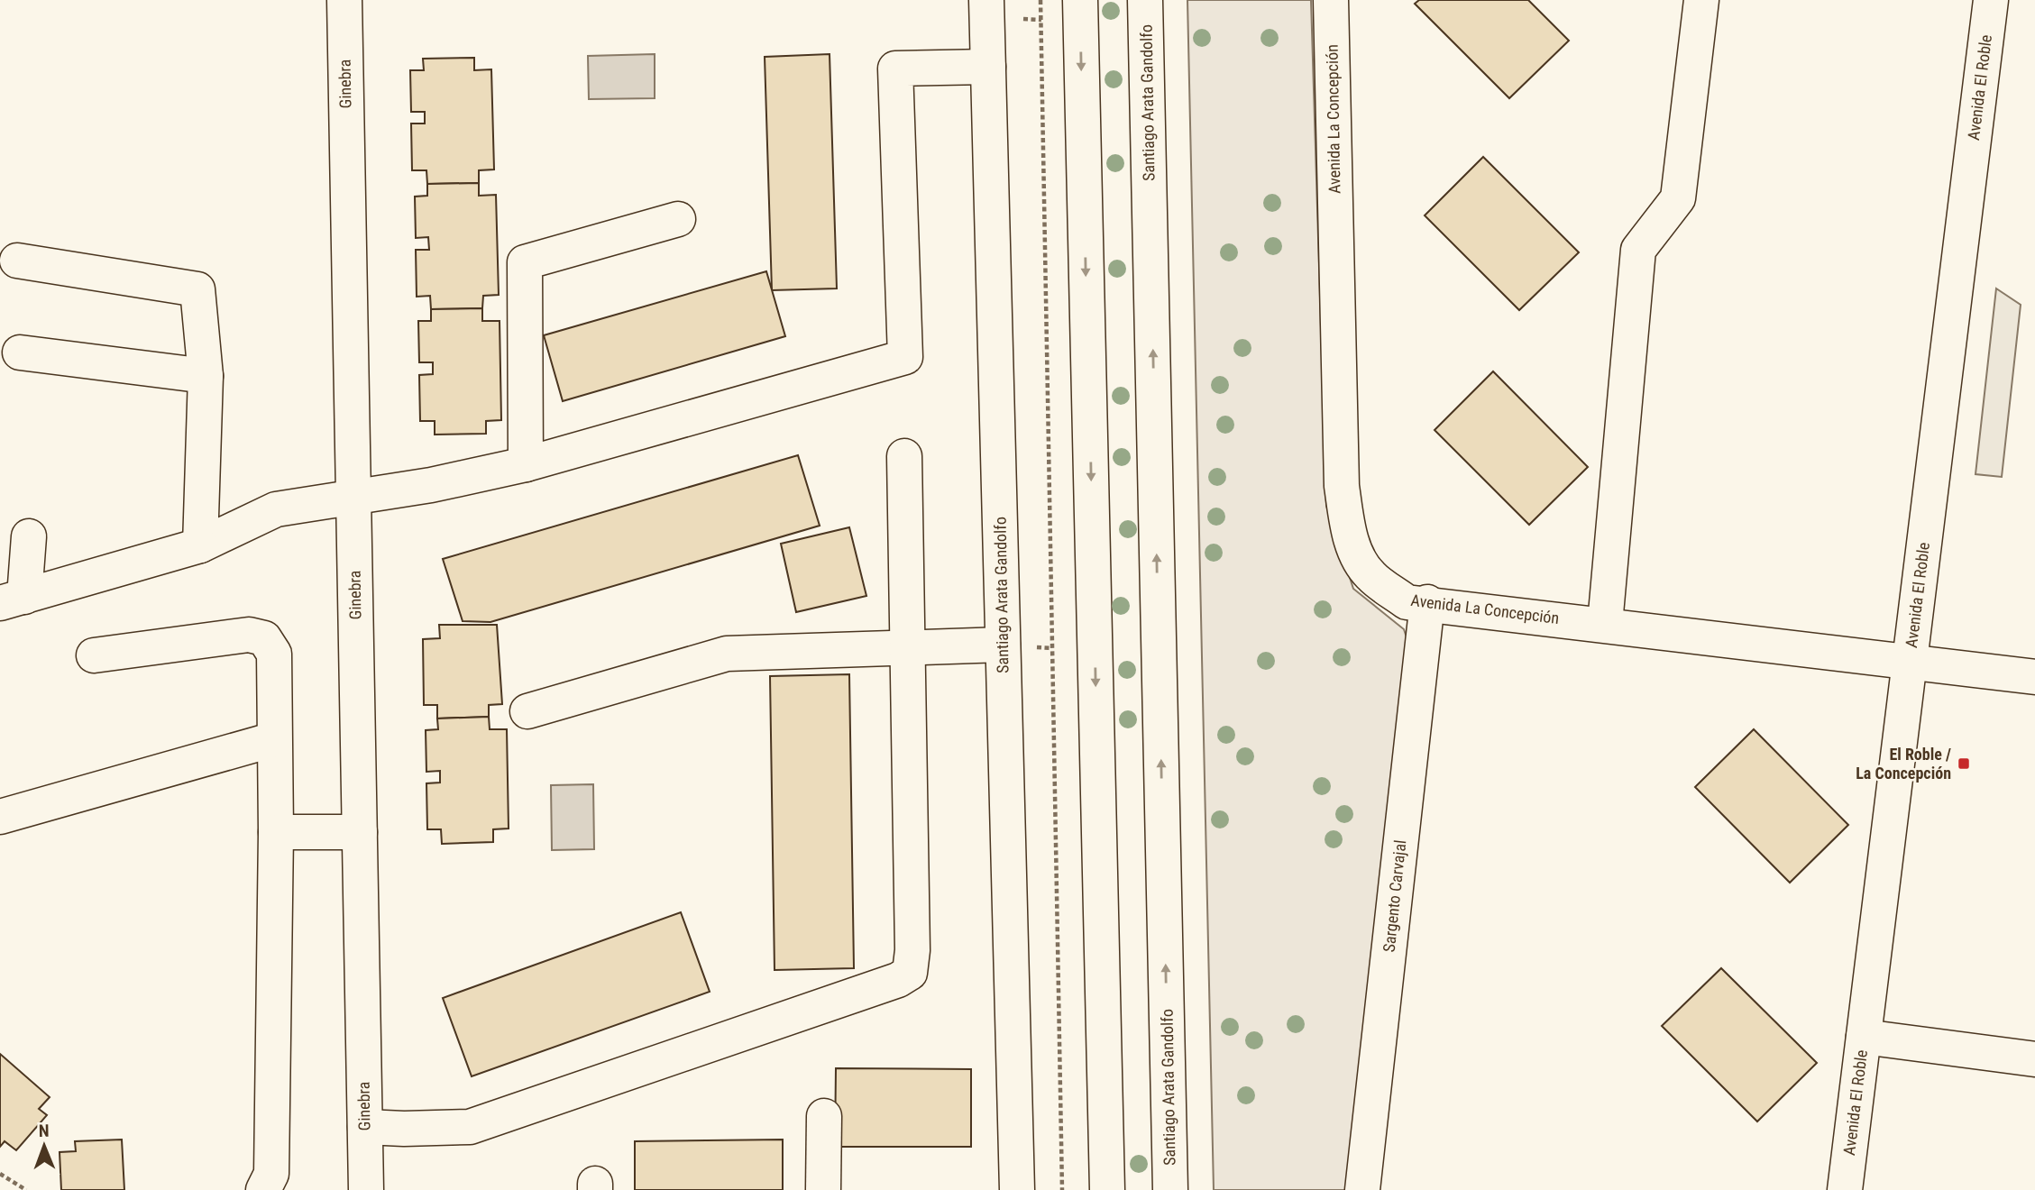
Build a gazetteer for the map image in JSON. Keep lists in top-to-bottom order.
{
  "streets": {
    "street": [
      "Ginebra",
      "Avenida El Roble",
      "Santiago Arata Gandolfo",
      "Avenida La Concepción",
      "Sargento Carvajal"
    ]
  },
  "crossings": [
    ["Avenida El Roble", "Avenida La Concepción"],
    ["Avenida La Concepción", "Sargento Carvajal"]
  ],
  "places": {
    "transit": ["El Roble / La Concepción"]
  },
  "north": "top"
}
